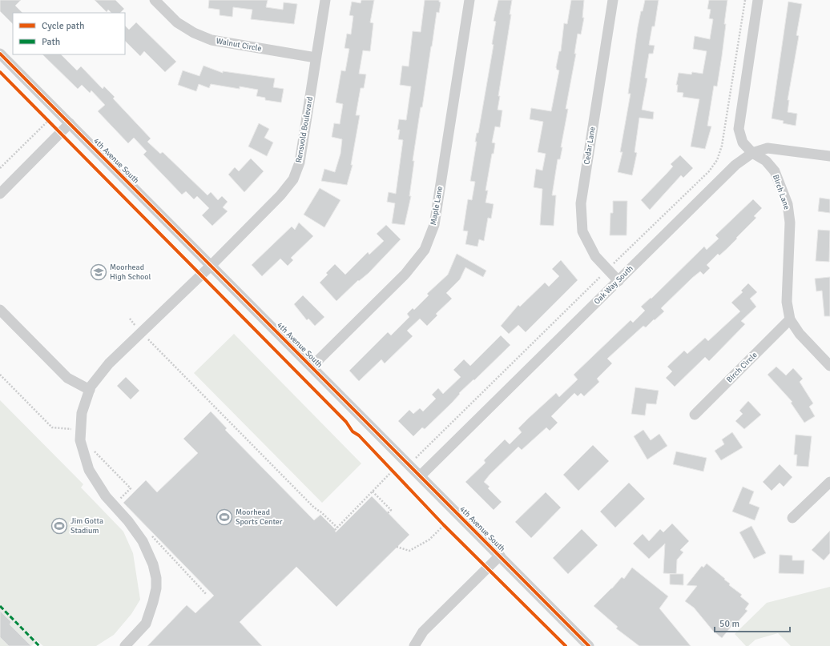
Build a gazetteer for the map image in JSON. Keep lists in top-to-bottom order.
{
  "streets": {
    "street": [
      "Walnut Circle",
      "Rensvold Boulevard",
      "Cedar Lane",
      "4th Avenue South",
      "Birch Lane",
      "Maple Lane",
      "Oak Way South",
      "Birch Circle"
    ]
  },
  "crossings": [
    ["Walnut Circle", "Rensvold Boulevard"],
    ["Rensvold Boulevard", "4th Avenue South"],
    ["Cedar Lane", "Oak Way South"],
    ["4th Avenue South", "Maple Lane"],
    ["4th Avenue South", "Oak Way South"],
    ["Birch Lane", "Oak Way South"],
    ["Birch Lane", "Birch Circle"]
  ],
  "places": {
    "school or university": ["Moorhead High School"],
    "sports": ["Moorhead Sports Center", "Jim Gotta Stadium"]
  },
  "legend": ["Cycle path", "Path"],
  "scale_bar": "50 m"
}
